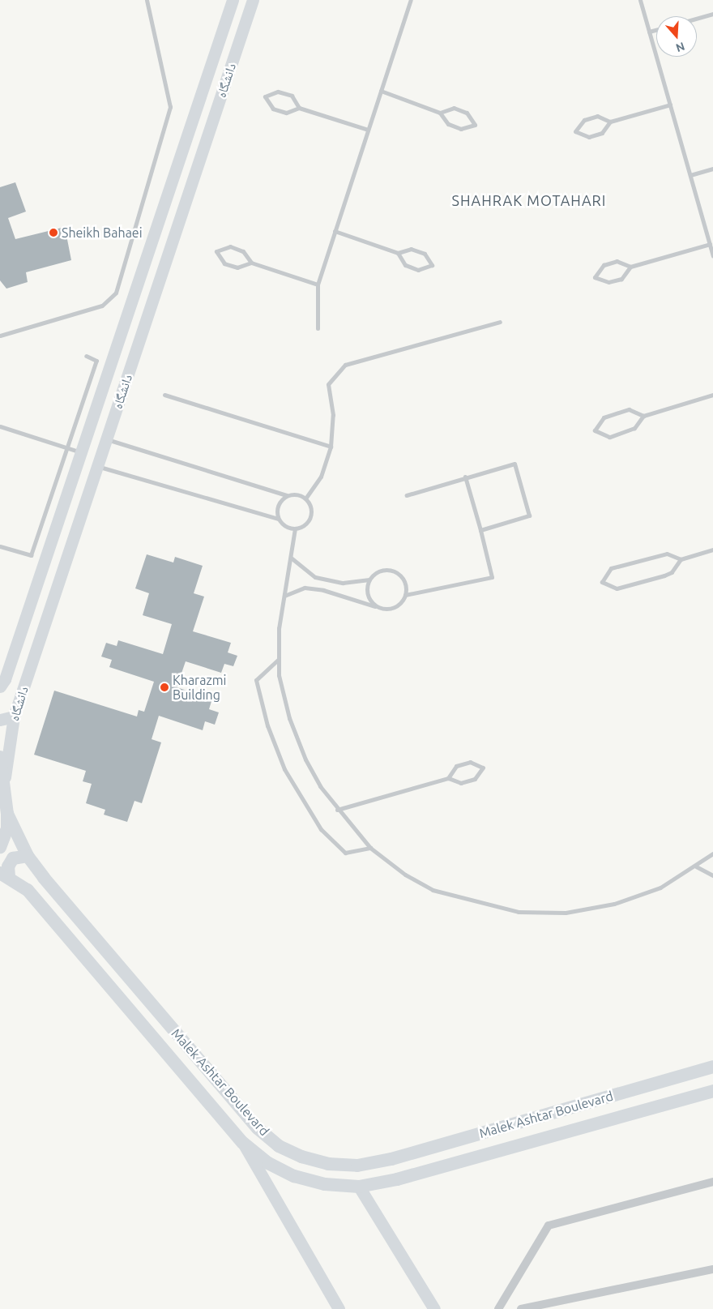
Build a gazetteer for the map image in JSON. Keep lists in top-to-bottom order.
{
  "streets": {
    "main road": ["دانشگاه", "Malek Ashtar Boulevard"]
  },
  "districts": ["SHAHRAK MOTAHARI"],
  "places": ["Sheikh Bahaei", "Kharazmi Building"],
  "north": "bottom"
}
